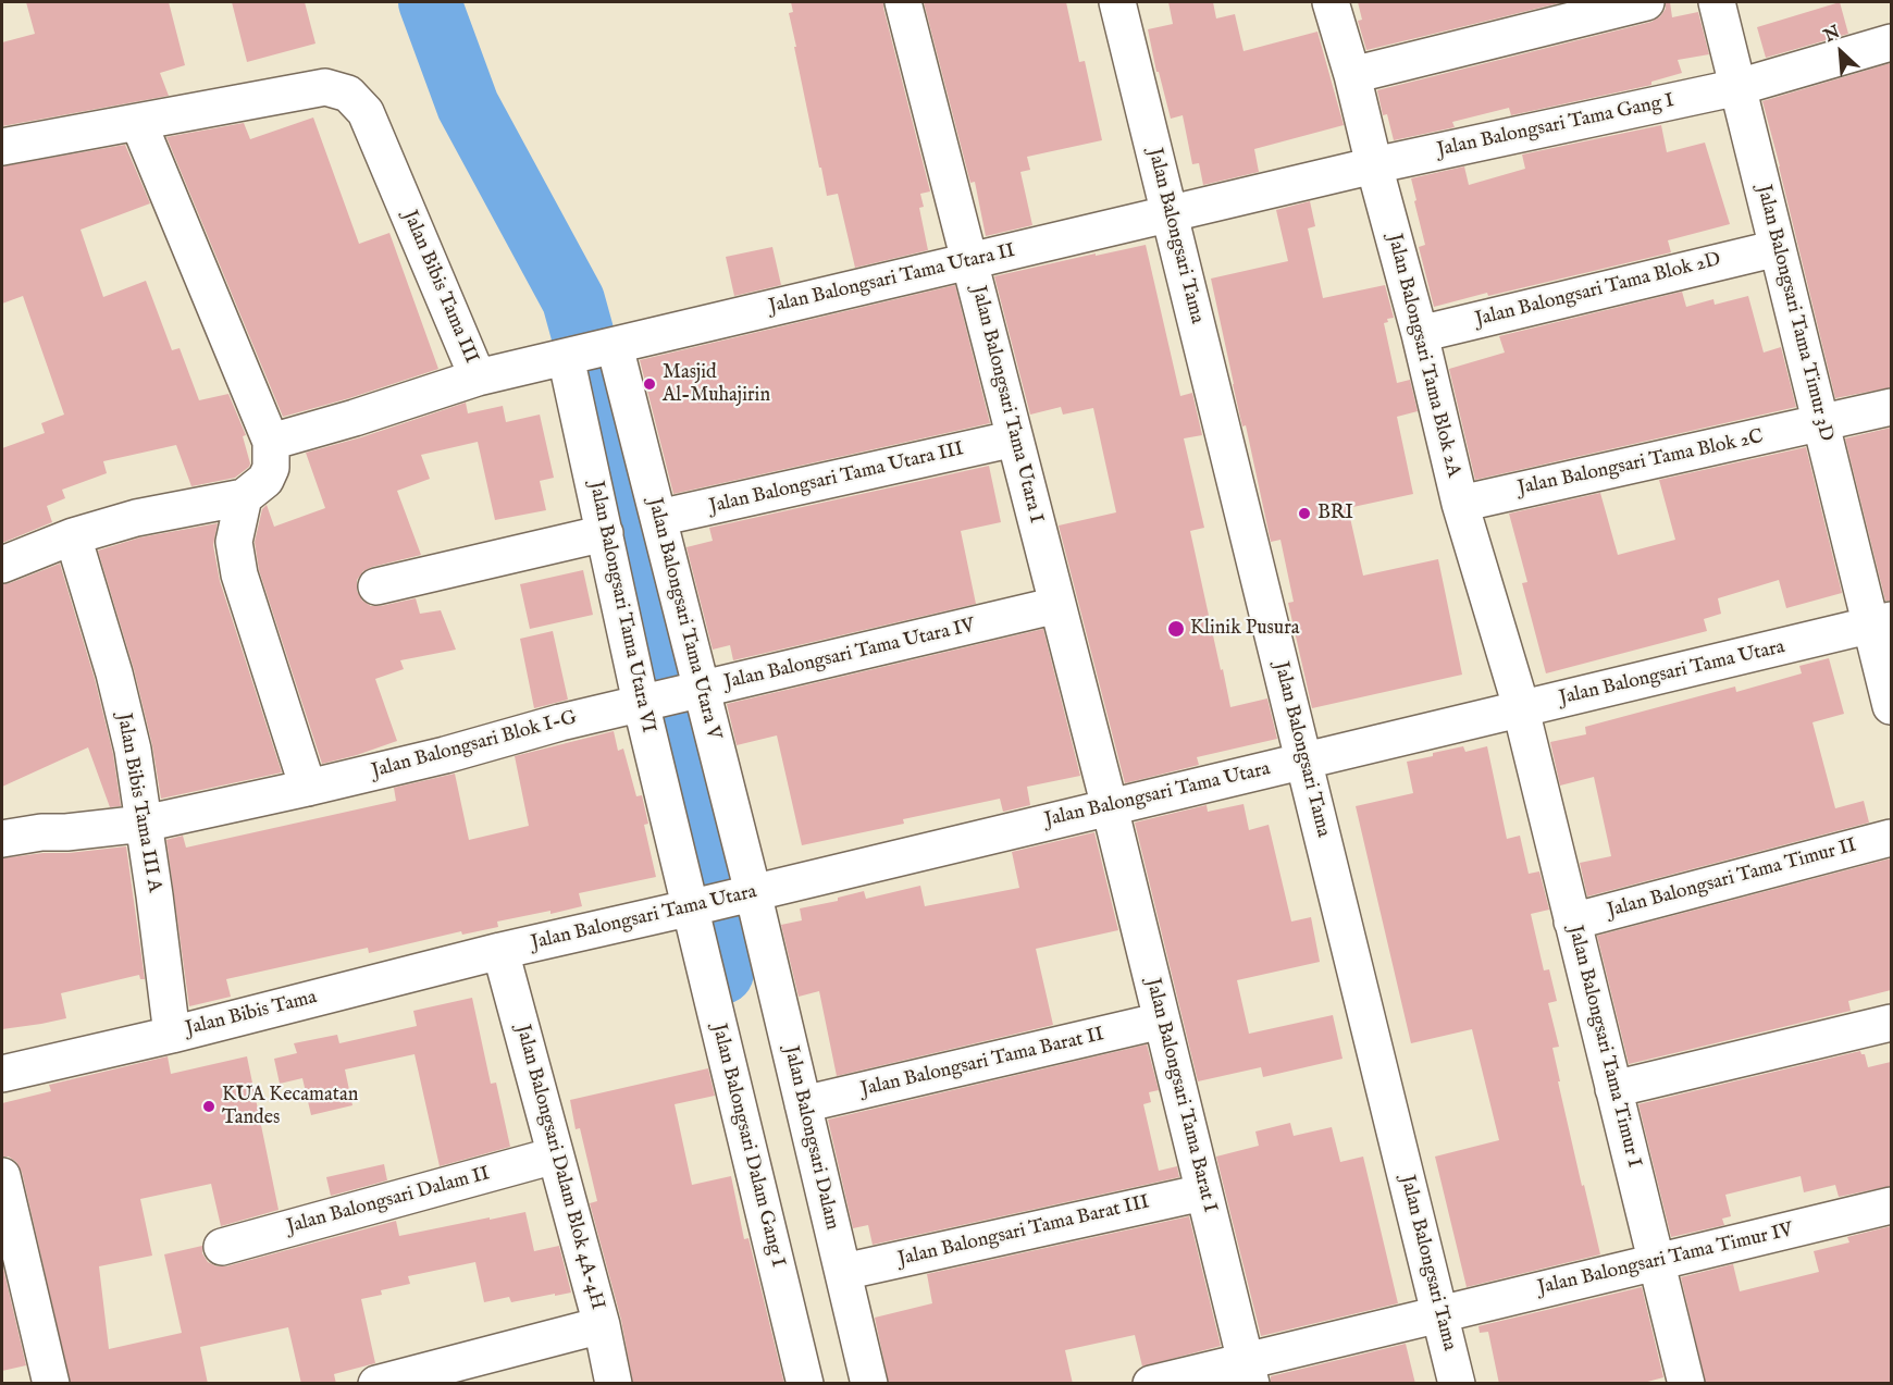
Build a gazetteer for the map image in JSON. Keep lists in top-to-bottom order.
{
  "streets": {
    "street": [
      "Jalan Balongsari Tama Gang I",
      "Jalan Balongsari Tama",
      "Jalan Balongsari Tama Utara II",
      "Jalan Bibis Tama III",
      "Jalan Balongsari Tama Blok 2D",
      "Jalan Balongsari Tama Timur 3D",
      "Jalan Balongsari Tama Blok 2A",
      "Jalan Balongsari Tama Utara I",
      "Jalan Balongsari Tama Blok 2C",
      "Jalan Balongsari Tama Utara III",
      "Jalan Balongsari Tama Utara VI",
      "Jalan Balongsari Tama Utara V",
      "Jalan Balongsari Tama Utara IV",
      "Jalan Balongsari Tama Utara",
      "Jalan Balongsari Blok I-G",
      "Jalan Bibis Tama III A",
      "Jalan Balongsari Tama Timur II",
      "Jalan Bibis Tama",
      "Jalan Balongsari Tama Timur I",
      "Jalan Balongsari Tama Barat II",
      "Jalan Balongsari Tama Barat I",
      "Jalan Balongsari Dalam",
      "Jalan Balongsari Dalam Gang I",
      "Jalan Balongsari Dalam Blok 4A-4H",
      "Jalan Balongsari Dalam II",
      "Jalan Balongsari Tama Barat III",
      "Jalan Balongsari Tama Timur IV"
    ]
  },
  "crossings": [
    ["Jalan Balongsari Tama Gang I", "Jalan Balongsari Tama"],
    ["Jalan Balongsari Tama Gang I", "Jalan Balongsari Tama Utara II"],
    ["Jalan Balongsari Tama Gang I", "Jalan Balongsari Tama Timur 3D"],
    ["Jalan Balongsari Tama Gang I", "Jalan Balongsari Tama Blok 2A"],
    ["Jalan Balongsari Tama", "Jalan Balongsari Tama Utara II"],
    ["Jalan Balongsari Tama", "Jalan Balongsari Tama Utara"],
    ["Jalan Balongsari Tama", "Jalan Balongsari Tama Timur IV"],
    ["Jalan Balongsari Tama Utara II", "Jalan Bibis Tama III"],
    ["Jalan Balongsari Tama Utara II", "Jalan Balongsari Tama Utara I"],
    ["Jalan Balongsari Tama Utara II", "Jalan Balongsari Tama Utara VI"],
    ["Jalan Balongsari Tama Utara II", "Jalan Balongsari Tama Utara V"],
    ["Jalan Balongsari Tama Blok 2D", "Jalan Balongsari Tama Timur 3D"],
    ["Jalan Balongsari Tama Blok 2D", "Jalan Balongsari Tama Blok 2A"],
    ["Jalan Balongsari Tama Timur 3D", "Jalan Balongsari Tama Blok 2C"],
    ["Jalan Balongsari Tama Timur 3D", "Jalan Balongsari Tama Utara"],
    ["Jalan Balongsari Tama Blok 2A", "Jalan Balongsari Tama Blok 2C"],
    ["Jalan Balongsari Tama Blok 2A", "Jalan Balongsari Tama Utara"],
    ["Jalan Balongsari Tama Blok 2A", "Jalan Balongsari Tama Timur I"],
    ["Jalan Balongsari Tama Utara I", "Jalan Balongsari Tama Utara III"],
    ["Jalan Balongsari Tama Utara I", "Jalan Balongsari Tama Utara IV"],
    ["Jalan Balongsari Tama Utara I", "Jalan Balongsari Tama Utara"],
    ["Jalan Balongsari Tama Utara I", "Jalan Balongsari Tama Barat I"],
    ["Jalan Balongsari Tama Utara III", "Jalan Balongsari Tama Utara V"],
    ["Jalan Balongsari Tama Utara VI", "Jalan Balongsari Tama Utara V"],
    ["Jalan Balongsari Tama Utara VI", "Jalan Balongsari Tama Utara IV"],
    ["Jalan Balongsari Tama Utara VI", "Jalan Balongsari Tama Utara"],
    ["Jalan Balongsari Tama Utara VI", "Jalan Balongsari Blok I-G"],
    ["Jalan Balongsari Tama Utara VI", "Jalan Balongsari Dalam Gang I"],
    ["Jalan Balongsari Tama Utara V", "Jalan Balongsari Tama Utara IV"],
    ["Jalan Balongsari Tama Utara V", "Jalan Balongsari Tama Utara"],
    ["Jalan Balongsari Tama Utara V", "Jalan Balongsari Blok I-G"],
    ["Jalan Balongsari Tama Utara V", "Jalan Balongsari Dalam"],
    ["Jalan Balongsari Tama Utara IV", "Jalan Balongsari Blok I-G"],
    ["Jalan Balongsari Tama Utara", "Jalan Bibis Tama"],
    ["Jalan Balongsari Tama Utara", "Jalan Balongsari Tama Timur I"],
    ["Jalan Balongsari Tama Utara", "Jalan Balongsari Tama Barat I"],
    ["Jalan Balongsari Tama Utara", "Jalan Balongsari Dalam"],
    ["Jalan Balongsari Tama Utara", "Jalan Balongsari Dalam Gang I"],
    ["Jalan Balongsari Tama Utara", "Jalan Balongsari Dalam Blok 4A-4H"],
    ["Jalan Balongsari Blok I-G", "Jalan Bibis Tama III A"],
    ["Jalan Bibis Tama III A", "Jalan Bibis Tama"],
    ["Jalan Balongsari Tama Timur II", "Jalan Balongsari Tama Timur I"],
    ["Jalan Bibis Tama", "Jalan Balongsari Dalam Blok 4A-4H"],
    ["Jalan Balongsari Tama Timur I", "Jalan Balongsari Tama Timur IV"],
    ["Jalan Balongsari Tama Barat II", "Jalan Balongsari Tama Barat I"],
    ["Jalan Balongsari Tama Barat II", "Jalan Balongsari Dalam"],
    ["Jalan Balongsari Tama Barat I", "Jalan Balongsari Tama Barat III"],
    ["Jalan Balongsari Tama Barat I", "Jalan Balongsari Tama Timur IV"],
    ["Jalan Balongsari Dalam", "Jalan Balongsari Tama Barat III"],
    ["Jalan Balongsari Dalam Blok 4A-4H", "Jalan Balongsari Dalam II"]
  ],
  "places": [
    "Masjid Al-Muhajirin",
    "BRI",
    "Klinik Pusura",
    "KUA Kecamatan Tandes"
  ],
  "north": "top left"
}
